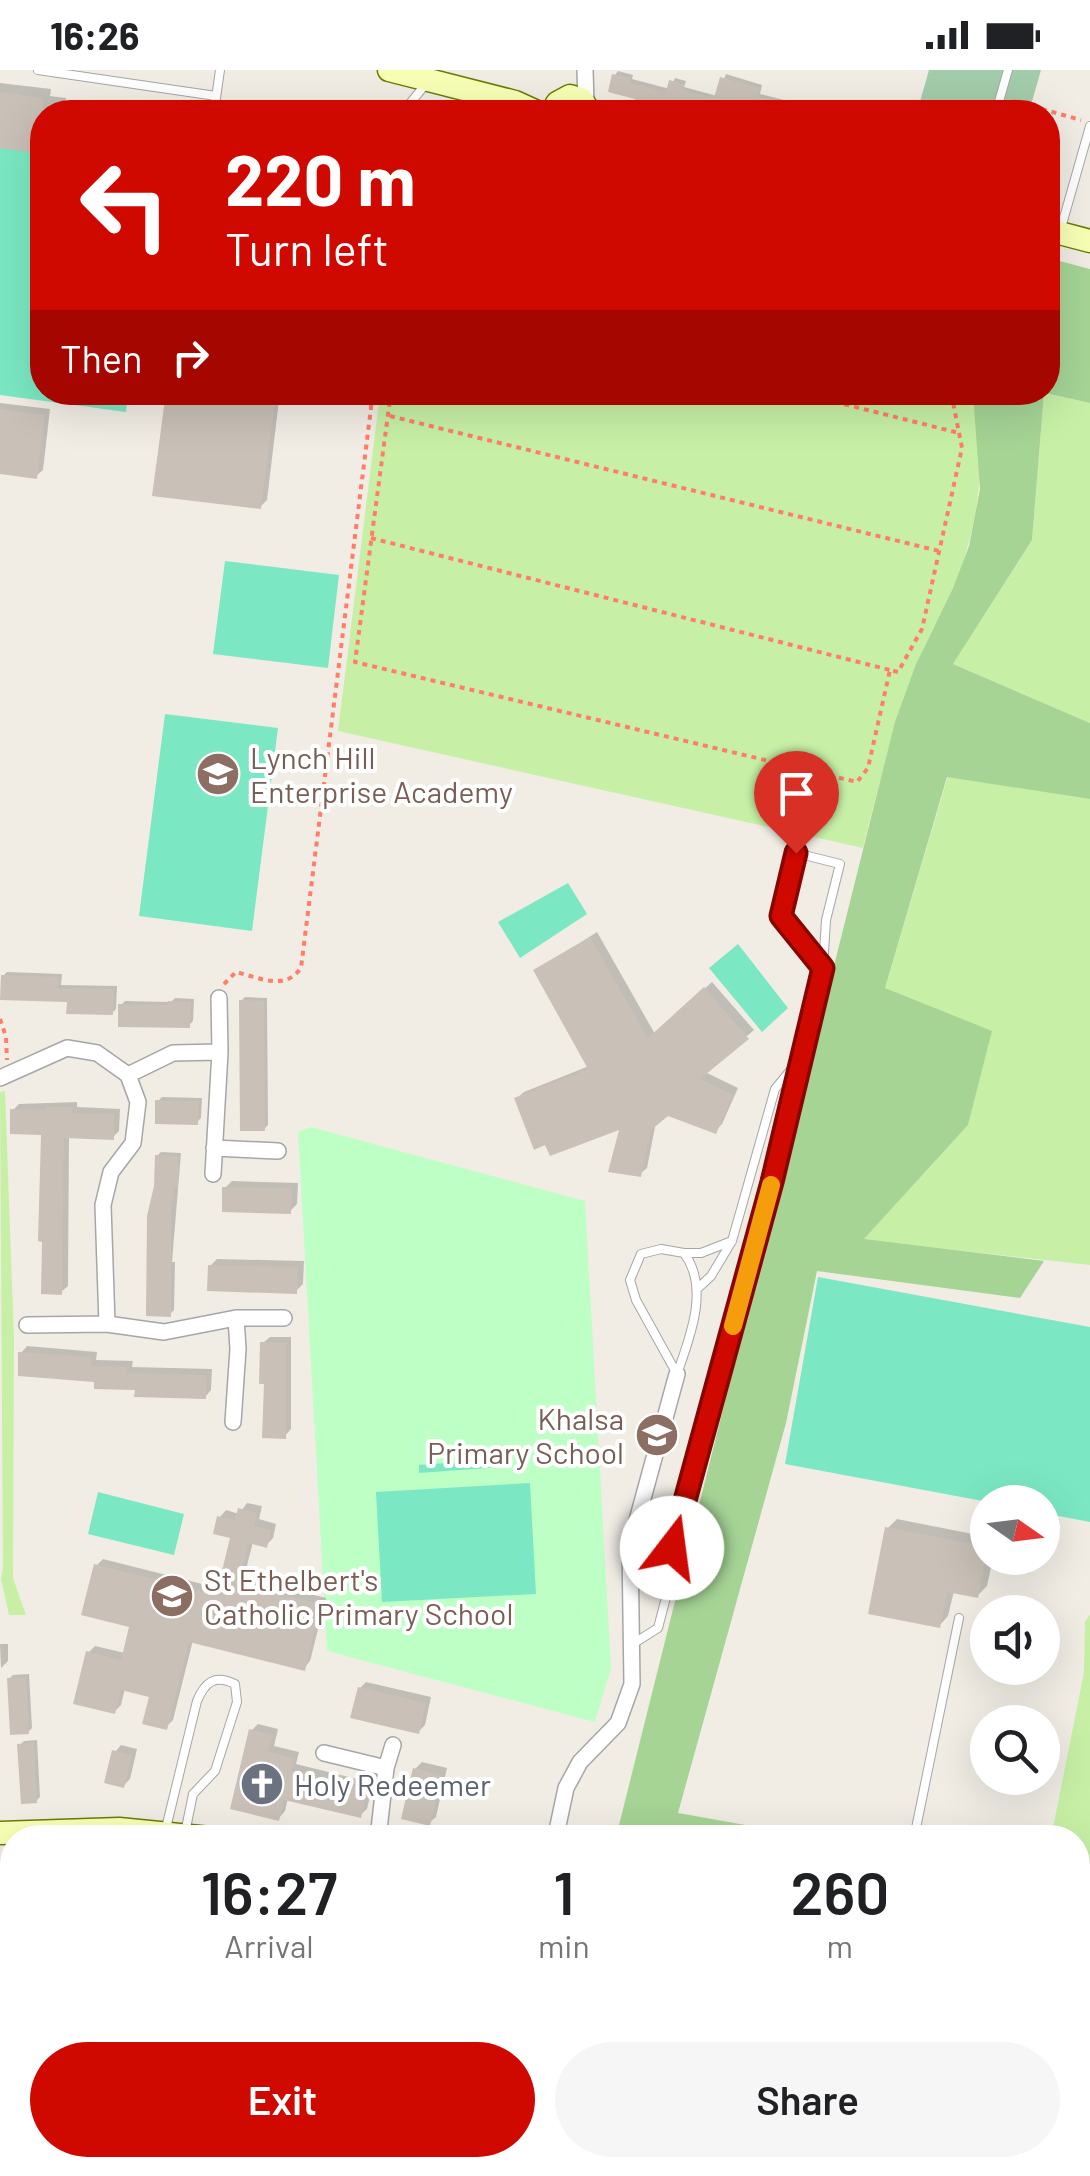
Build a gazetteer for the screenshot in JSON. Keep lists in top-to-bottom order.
{
  "places": {
    "school or university": ["Lynch Hill Enterprise Academy", "Khalsa Primary School", "St Ethelbert's Catholic Primary School"],
    "church": ["Holy Redeemer"]
  },
  "north": "right",
  "page": {
    "status": "16:26",
    "turn": ["220 m", "Turn left"],
    "then": "Then",
    "eta": [
      "16:27",
      "Arrival",
      "1",
      "min",
      "260",
      "m"
    ],
    "buttons": ["Exit", "Share"]
  }
}
